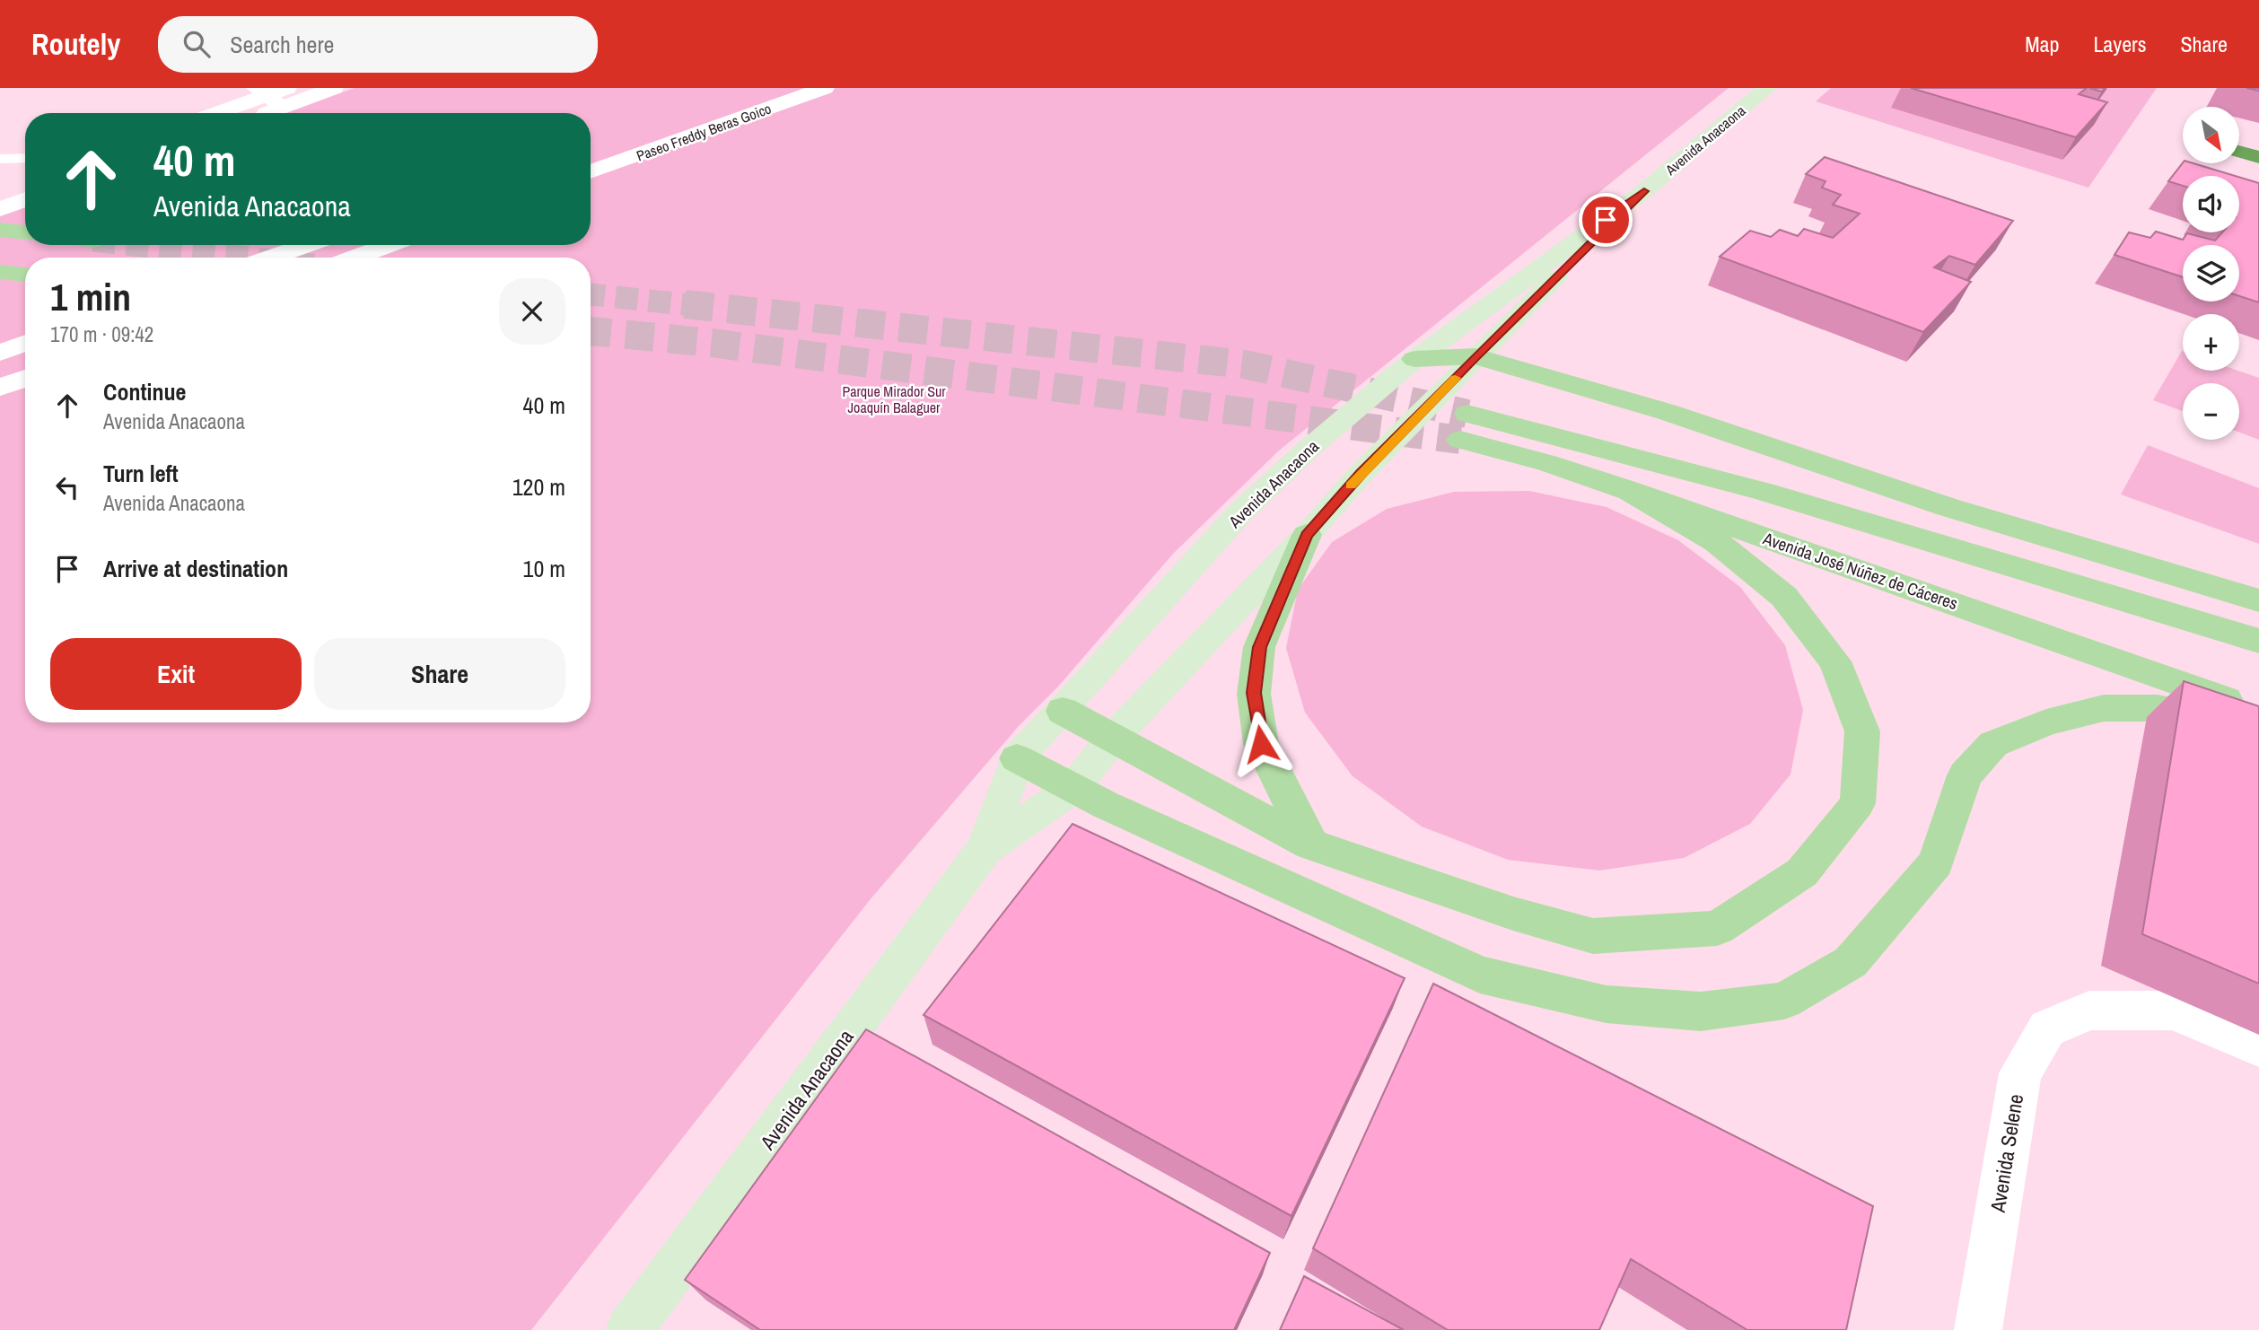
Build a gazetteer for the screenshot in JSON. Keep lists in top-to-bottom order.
{
  "streets": {
    "main road": ["Avenida Anacaona", "Avenida José Núñez de Cáceres"],
    "street": ["Paseo Freddy Beras Goico", "Avenida Selene"]
  },
  "parks": ["Parque Mirador Sur Joaquín Balaguer"],
  "north": "bottom right",
  "page": {
    "header": "Routely",
    "search": "Search here",
    "nav": ["Map", "Layers", "Share"],
    "map_buttons": ["+", "−"],
    "turn": ["40 m", "Avenida Anacaona"],
    "heading": ["1 min", "170 m · 09:42"],
    "list": [
      {
        "name": "Continue",
        "note": "Avenida Anacaona",
        "value": "40 m"
      },
      {
        "name": "Turn left",
        "note": "Avenida Anacaona",
        "value": "120 m"
      },
      {
        "name": "Arrive at destination",
        "value": "10 m"
      }
    ],
    "buttons": ["Exit", "Share"]
  }
}
